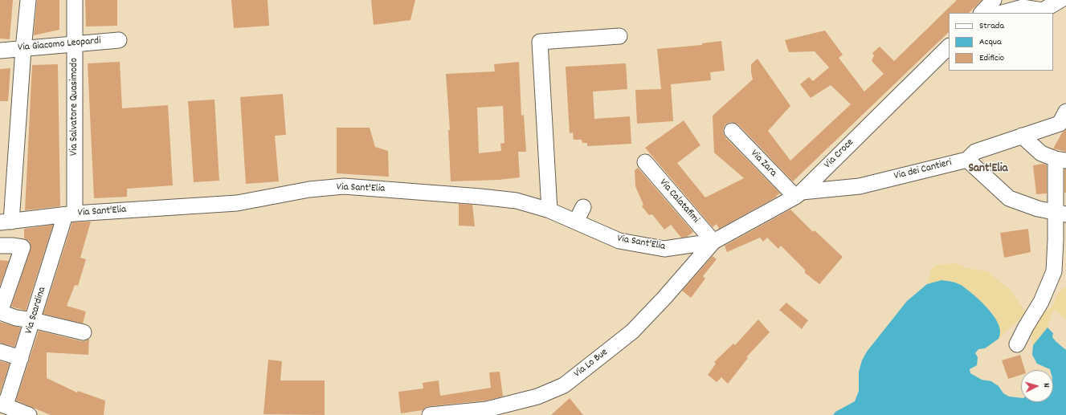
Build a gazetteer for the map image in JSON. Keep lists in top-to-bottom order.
{
  "streets": {
    "street": [
      "Via Giacomo Leopardi",
      "Via Salvatore Quasimodo",
      "Via Croce",
      "Via Zara",
      "Via dei Cantieri",
      "Via Sant'Elia",
      "Via Calatafimi",
      "Via Scardina",
      "Via Lo Bue"
    ]
  },
  "crossings": [
    ["Via Giacomo Leopardi", "Via Salvatore Quasimodo"],
    ["Via Salvatore Quasimodo", "Via Sant'Elia"],
    ["Via Salvatore Quasimodo", "Via Scardina"],
    ["Via Croce", "Via Zara"],
    ["Via Croce", "Via dei Cantieri"],
    ["Via Croce", "Via Sant'Elia"],
    ["Via Croce", "Via Calatafimi"],
    ["Via Croce", "Via Lo Bue"],
    ["Via Zara", "Via dei Cantieri"],
    ["Via Sant'Elia", "Via Calatafimi"],
    ["Via Sant'Elia", "Via Scardina"],
    ["Via Sant'Elia", "Via Lo Bue"],
    ["Via Calatafimi", "Via Lo Bue"]
  ],
  "districts": ["Sant'Elia"],
  "legend": ["Strada", "Acqua", "Edificio"],
  "north": "right"
}
